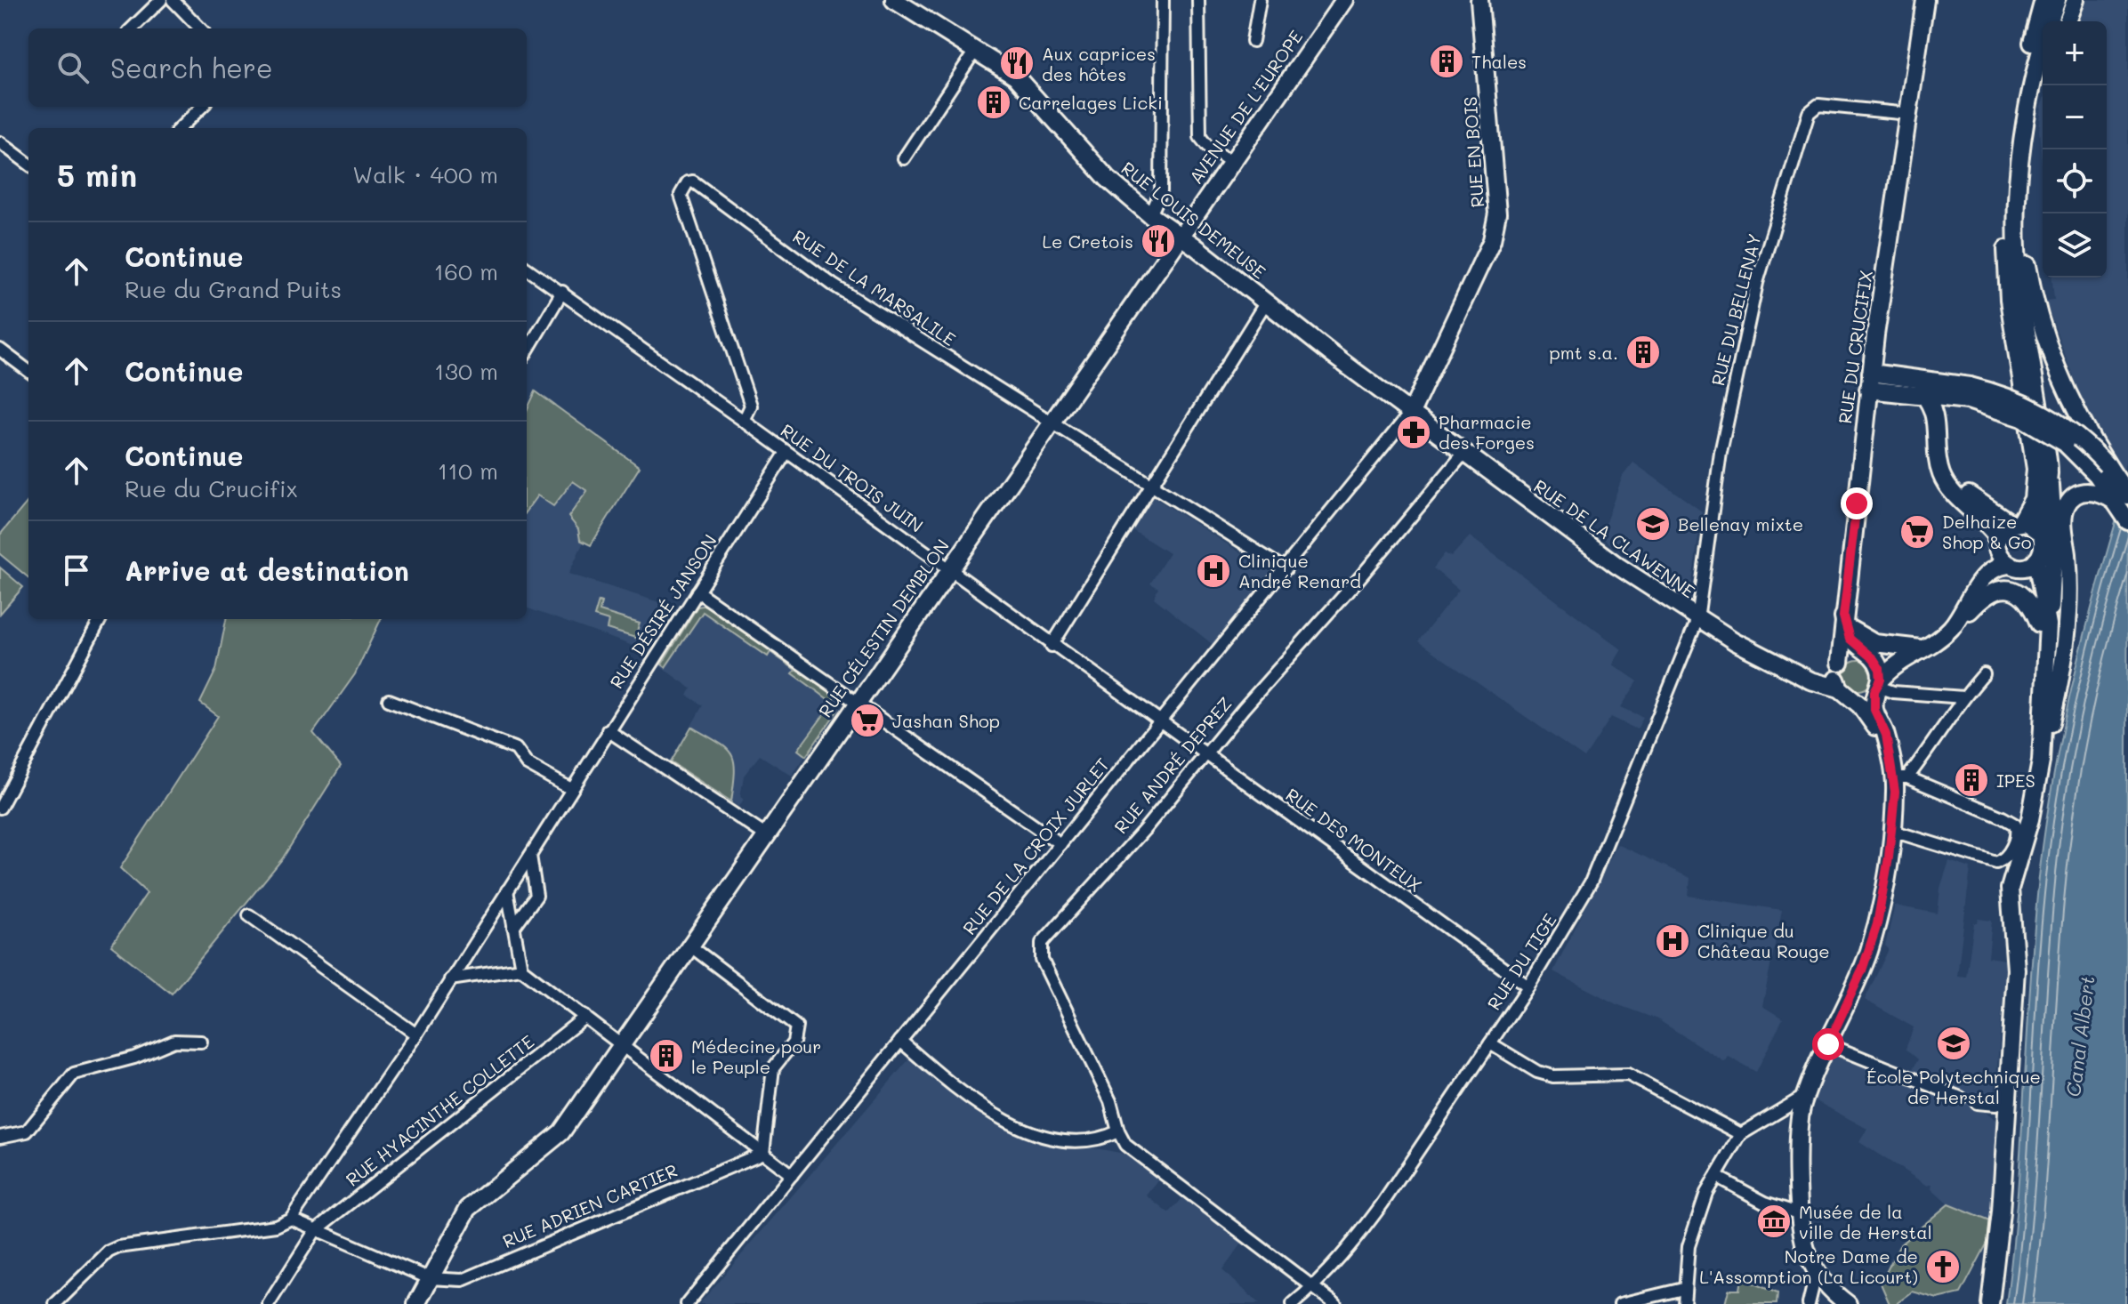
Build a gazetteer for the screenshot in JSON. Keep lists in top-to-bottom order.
{
  "streets": {
    "street": [
      "AVENUE DE L'EUROPE",
      "RUE EN BOIS",
      "RUE LOUIS DEMEUSE",
      "RUE DE LA MARSALILE",
      "RUE DU BELLENAY",
      "RUE DU CRUCIFIX",
      "RUE DU TROIS JUIN",
      "RUE DE LA CLAWENNE",
      "RUE DÉSIRÉ JANSON",
      "RUE CÉLESTIN DEMBLON",
      "RUE ANDRÉ DEPREZ",
      "RUE DES MONTEUX",
      "RUE DE LA CROIX JURLET",
      "RUE DU TIGE",
      "RUE HYACINTHE COLLETTE",
      "RUE ADRIEN CARTIER"
    ]
  },
  "crossings": [
    ["AVENUE DE L'EUROPE", "RUE LOUIS DEMEUSE"],
    ["AVENUE DE L'EUROPE", "RUE CÉLESTIN DEMBLON"],
    ["RUE EN BOIS", "RUE LOUIS DEMEUSE"],
    ["RUE EN BOIS", "RUE DE LA CLAWENNE"],
    ["RUE EN BOIS", "RUE DE LA CROIX JURLET"],
    ["RUE LOUIS DEMEUSE", "RUE DE LA CLAWENNE"],
    ["RUE LOUIS DEMEUSE", "RUE CÉLESTIN DEMBLON"],
    ["RUE LOUIS DEMEUSE", "RUE DE LA CROIX JURLET"],
    ["RUE DE LA MARSALILE", "RUE DU TROIS JUIN"],
    ["RUE DE LA MARSALILE", "RUE CÉLESTIN DEMBLON"],
    ["RUE DU BELLENAY", "RUE DU CRUCIFIX"],
    ["RUE DU BELLENAY", "RUE DE LA CLAWENNE"],
    ["RUE DU BELLENAY", "RUE DU TIGE"],
    ["RUE DU CRUCIFIX", "RUE DE LA CLAWENNE"],
    ["RUE DU TROIS JUIN", "RUE DÉSIRÉ JANSON"],
    ["RUE DU TROIS JUIN", "RUE CÉLESTIN DEMBLON"],
    ["RUE DU TROIS JUIN", "RUE DES MONTEUX"],
    ["RUE DU TROIS JUIN", "RUE DE LA CROIX JURLET"],
    ["RUE DE LA CLAWENNE", "RUE ANDRÉ DEPREZ"],
    ["RUE DE LA CLAWENNE", "RUE DE LA CROIX JURLET"],
    ["RUE DE LA CLAWENNE", "RUE DU TIGE"],
    ["RUE CÉLESTIN DEMBLON", "RUE ADRIEN CARTIER"],
    ["RUE ANDRÉ DEPREZ", "RUE DES MONTEUX"],
    ["RUE DES MONTEUX", "RUE DE LA CROIX JURLET"],
    ["RUE DES MONTEUX", "RUE DU TIGE"]
  ],
  "water": ["Canal Albert"],
  "places": {
    "building": [
      "Thales",
      "Carrelages Licki",
      "pmt s.a.",
      "IPES",
      "Médecine pour le Peuple"
    ],
    "restaurant": ["Aux caprices des hôtes", "Le Cretois"],
    "pharmacy": ["Pharmacie des Forges"],
    "school or university": ["Bellenay mixte", "École Polytechnique de Herstal"],
    "supermarket": ["Delhaize Shop & Go", "Jashan Shop"],
    "hospital": ["Clinique André Renard", "Clinique du Château Rouge"],
    "museum": ["Musée de la ville de Herstal"],
    "church": ["Notre Dame de L'Assomption (La Licourt)"]
  },
  "page": {
    "map_buttons": ["+", "−"],
    "search": "Search here",
    "heading": ["5 min", "Walk · 400 m"],
    "list": [
      ["Continue", "Rue du Grand Puits", "160 m"],
      ["Continue", "130 m"],
      ["Continue", "Rue du Crucifix", "110 m"],
      "Arrive at destination"
    ]
  }
}
